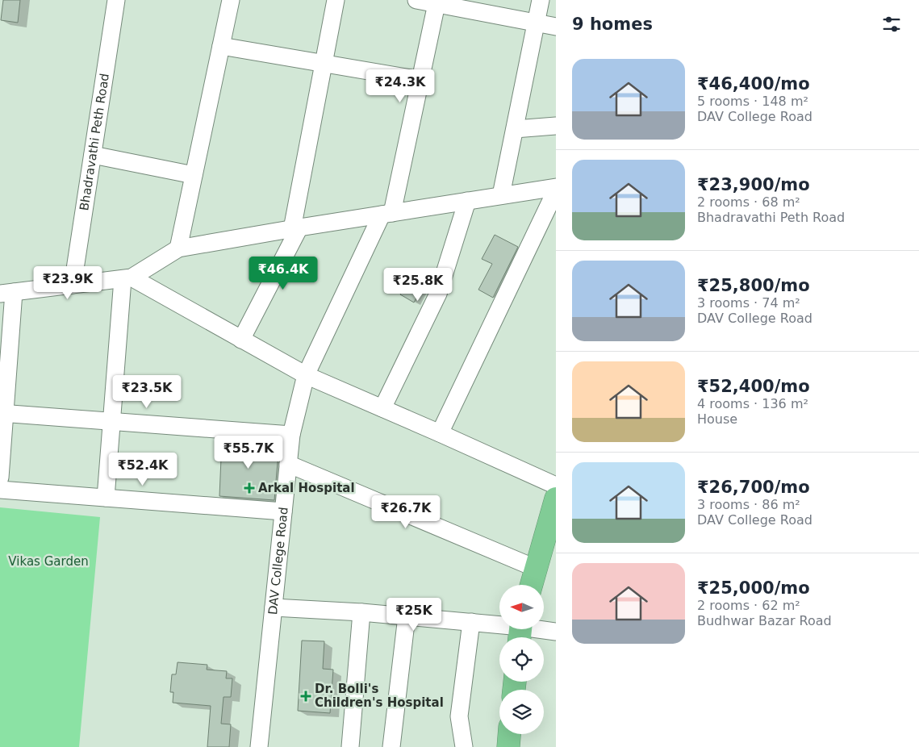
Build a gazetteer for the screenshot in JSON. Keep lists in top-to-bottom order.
{
  "streets": {
    "street": ["Bhadravathi Peth Road", "DAV College Road"]
  },
  "parks": ["Vikas Garden"],
  "places": {
    "health": ["Arkal Hospital", "Dr. Bolli's Children's Hospital"]
  },
  "north": "left",
  "page": {
    "heading": "9 homes",
    "list": [
      {
        "name": "₹46,400/mo",
        "note": "5 rooms · 148 m² · DAV College Road"
      },
      {
        "name": "₹23,900/mo",
        "note": "2 rooms · 68 m² · Bhadravathi Peth Road"
      },
      {
        "name": "₹25,800/mo",
        "note": "3 rooms · 74 m² · DAV College Road"
      },
      {
        "name": "₹52,400/mo",
        "note": "4 rooms · 136 m² · House"
      },
      {
        "name": "₹26,700/mo",
        "note": "3 rooms · 86 m² · DAV College Road"
      },
      {
        "name": "₹25,000/mo",
        "note": "2 rooms · 62 m² · Budhwar Bazar Road"
      }
    ],
    "price": [
      "₹24.3K",
      "₹46.4K",
      "₹23.9K",
      "₹25.8K",
      "₹23.5K",
      "₹55.7K",
      "₹52.4K",
      "₹26.7K",
      "₹25K"
    ]
  }
}
